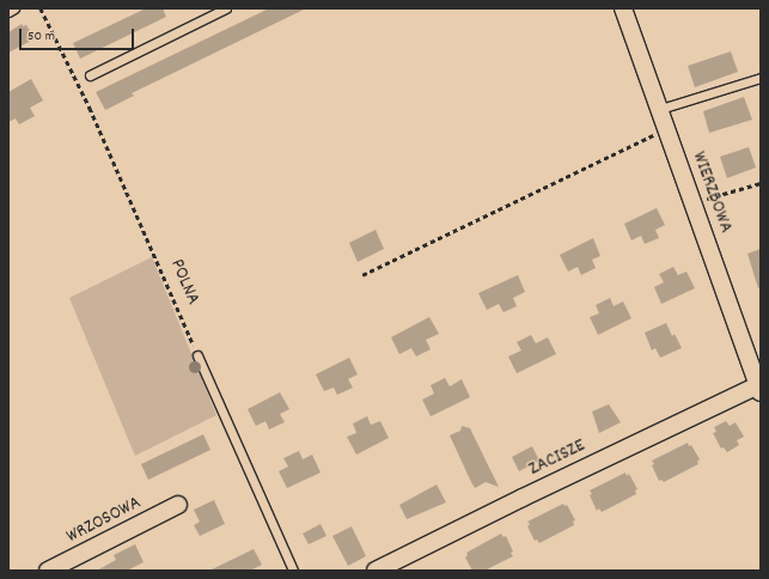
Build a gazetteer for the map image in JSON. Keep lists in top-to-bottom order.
{
  "streets": {
    "street": ["WIERZBOWA", "ZACISZE", "WRZOSOWA"],
    "path": ["POLNA"]
  },
  "crossings": [
    ["WIERZBOWA", "ZACISZE"]
  ],
  "scale_bar": "50 m"
}
